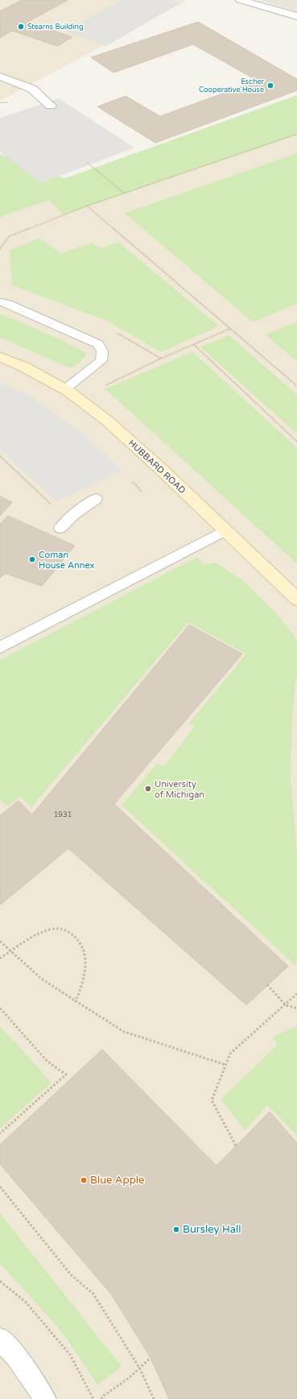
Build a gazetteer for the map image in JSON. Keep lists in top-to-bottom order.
{
  "streets": {
    "street": ["HUBBARD ROAD"]
  },
  "places": [
    "Stearns Building",
    "Escher Cooperative House",
    "Coman House Annex",
    "University of Michigan",
    "Blue Apple",
    "Bursley Hall"
  ],
  "house_numbers": ["1931"]
}
